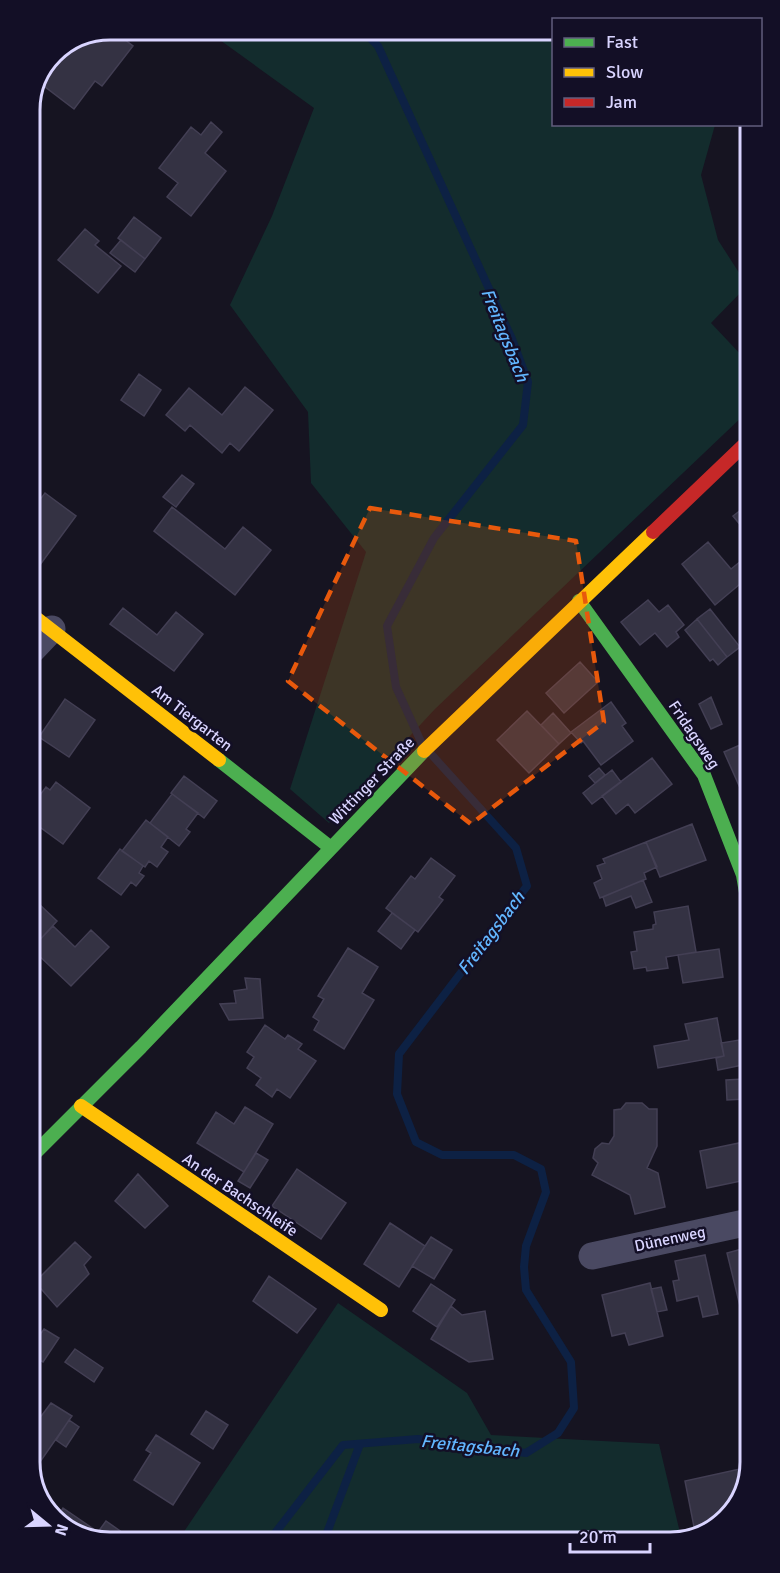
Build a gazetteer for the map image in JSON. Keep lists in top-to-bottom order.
{
  "streets": {
    "street": [
      "Am Tiergarten",
      "Fridagsweg",
      "Wittinger Straße",
      "An der Bachschleife",
      "Dünenweg"
    ]
  },
  "crossings": [
    ["Am Tiergarten", "Wittinger Straße"],
    ["Fridagsweg", "Wittinger Straße"],
    ["Wittinger Straße", "An der Bachschleife"]
  ],
  "water": ["Freitagsbach"],
  "legend": ["Fast", "Slow", "Jam"],
  "scale_bar": "20 m",
  "north": "right"
}
